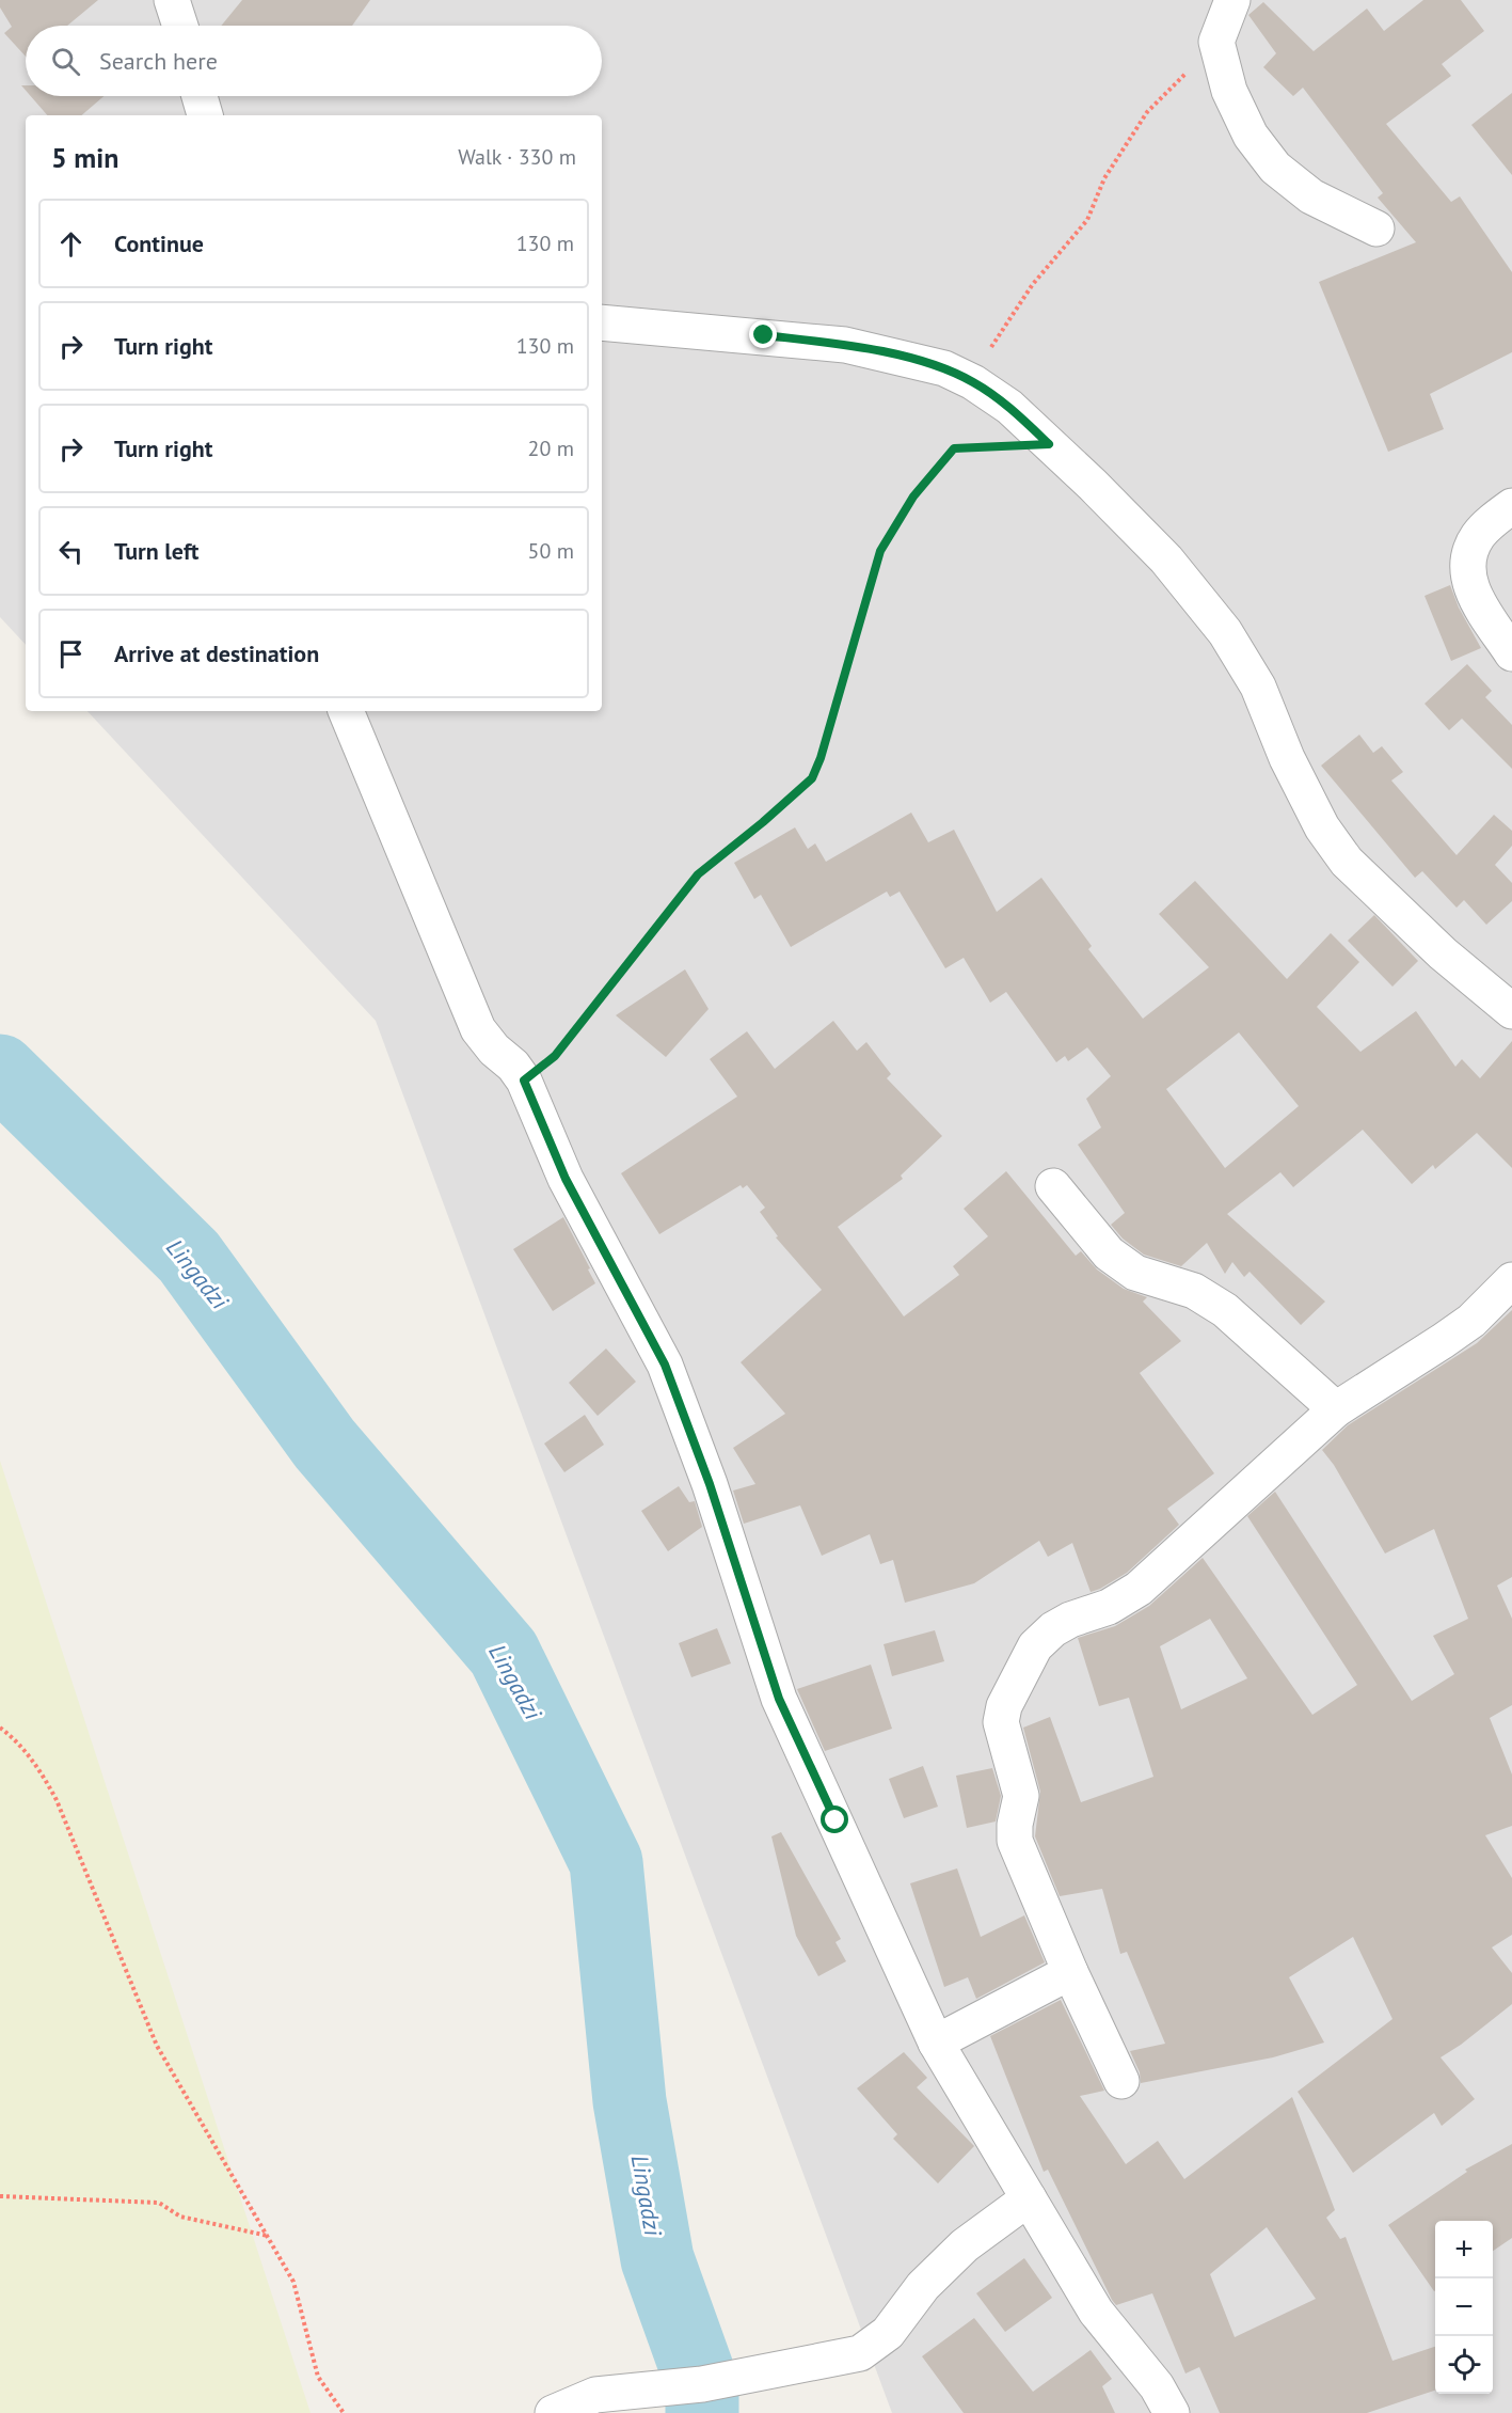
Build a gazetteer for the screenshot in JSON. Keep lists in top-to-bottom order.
{
  "water": ["Lingadzi"],
  "page": {
    "search": "Search here",
    "heading": ["5 min", "Walk · 330 m"],
    "list": [
      ["Continue", "130 m"],
      ["Turn right", "130 m"],
      ["Turn right", "20 m"],
      ["Turn left", "50 m"],
      "Arrive at destination"
    ],
    "map_buttons": ["+", "−"]
  }
}
